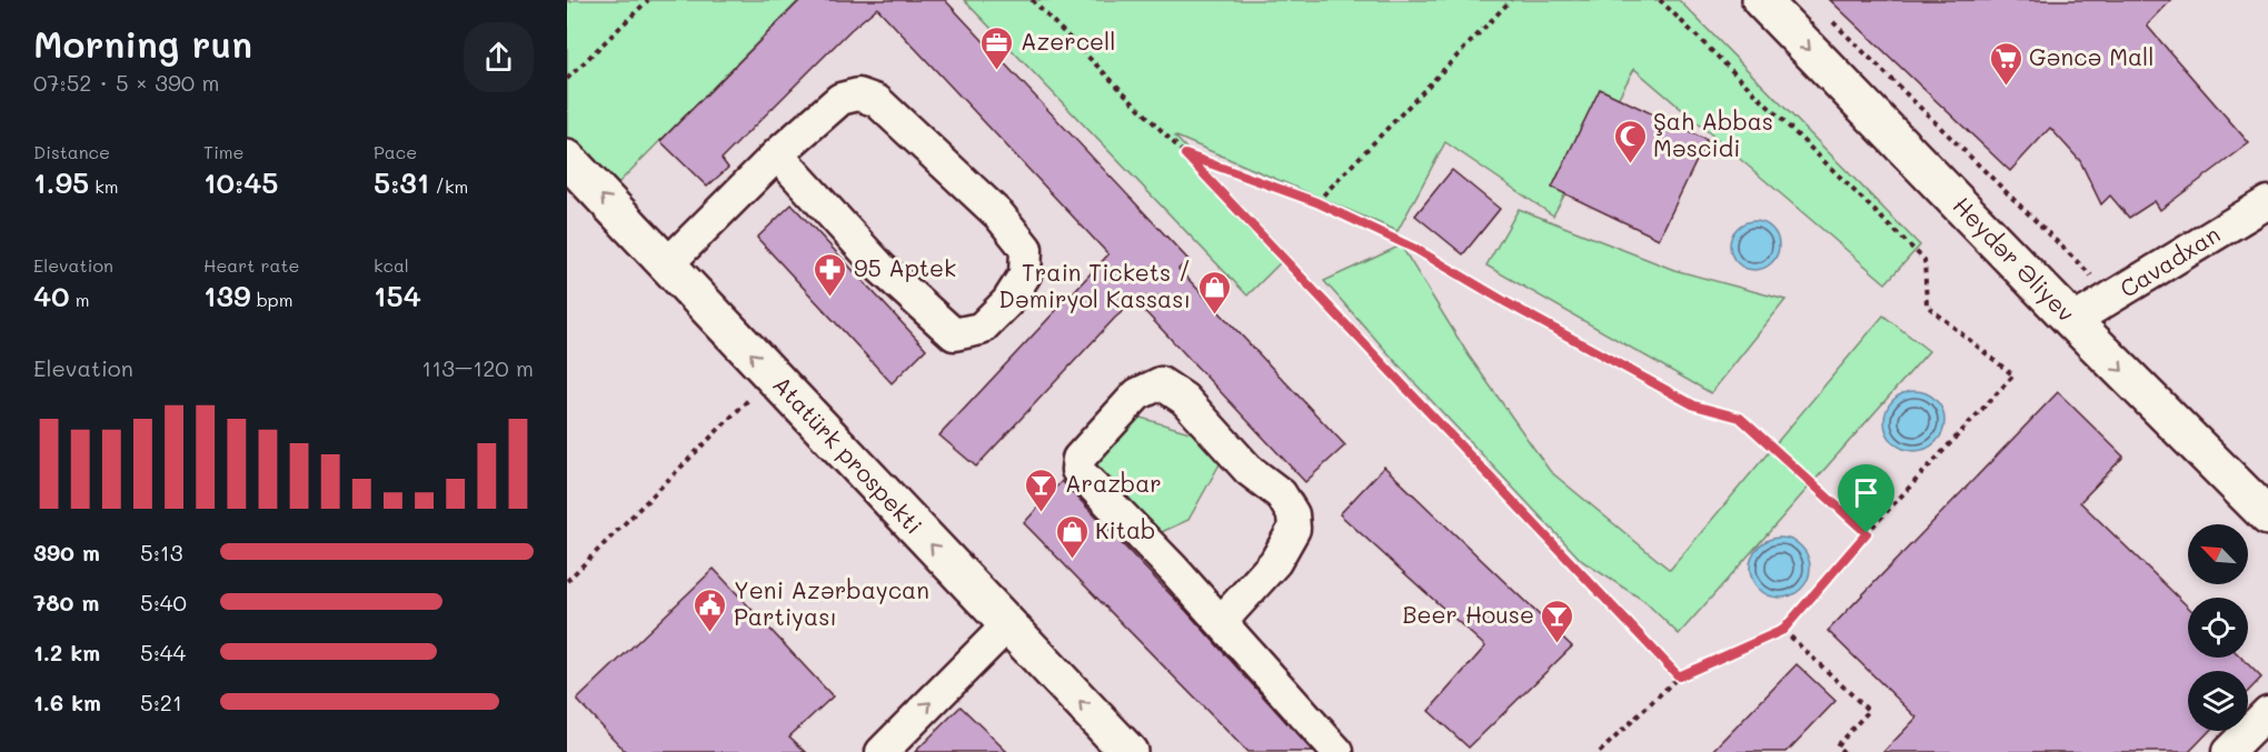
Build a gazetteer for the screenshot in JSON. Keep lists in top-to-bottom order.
{
  "streets": {
    "main road": ["Heydər Əliyev", "Atatürk prospekti"],
    "street": ["Cavadxan"]
  },
  "crossings": [
    ["Heydər Əliyev", "Cavadxan"]
  ],
  "one_way": ["Heydər Əliyev", "Atatürk prospekti"],
  "places": {
    "office": ["Azercell"],
    "supermarket": ["Gəncə Mall"],
    "mosque": ["Şah Abbas Məscidi"],
    "pharmacy": ["95 Aptek"],
    "shop": ["Train Tickets / Dəmiryol Kassası", "Кitab"],
    "bar": ["Arazbar", "Beer House"],
    "public building": ["Yeni Azərbaycan Partiyası"]
  },
  "north": "top left",
  "page": {
    "heading": ["Morning run", "07:52 · 5 × 390 m"],
    "stats": [
      ["Distance", "1.95 km"],
      ["Time", "10:45"],
      ["Pace", "5:31 /km"],
      ["Elevation", "40 m"],
      ["Heart rate", "139 bpm"],
      ["kcal", "154"]
    ],
    "chart": ["Elevation", "113–120 m"],
    "list": [
      {
        "name": "390 m",
        "note": "5:13"
      },
      {
        "name": "780 m",
        "note": "5:40"
      },
      {
        "name": "1.2 km",
        "note": "5:44"
      },
      {
        "name": "1.6 km",
        "note": "5:21"
      }
    ]
  }
}
